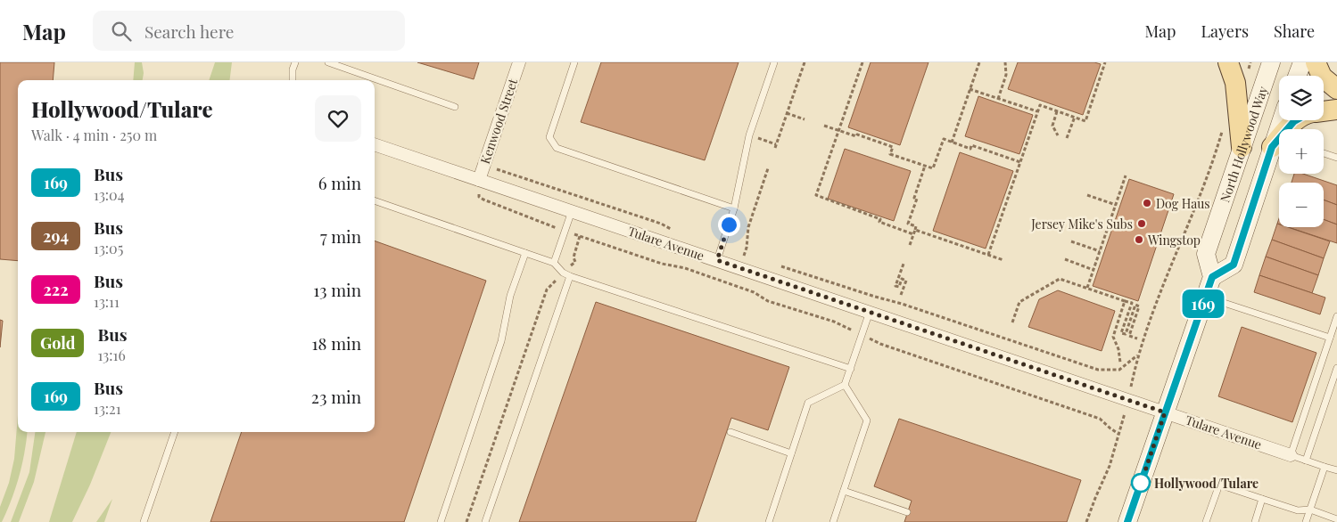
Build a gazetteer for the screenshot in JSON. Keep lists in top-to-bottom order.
{
  "streets": {
    "main road": ["North Hollywood Way"],
    "street": ["Kenwood Street", "Tulare Avenue"]
  },
  "crossings": [
    ["Kenwood Street", "Tulare Avenue"]
  ],
  "places": [
    "Dog Haus",
    "Jersey Mike's Subs",
    "Wingstop",
    "Hollywood/Tulare"
  ],
  "lines": ["bus line 169"],
  "page": {
    "header": "Map",
    "search": "Search here",
    "nav": ["Map", "Layers", "Share"],
    "on_map": "169",
    "map_buttons": ["+", "−"],
    "heading": ["Hollywood/Tulare", "Walk · 4 min · 250 m"],
    "list": [
      {
        "mark": "169",
        "name": "Bus",
        "note": "13:04",
        "value": "6 min"
      },
      {
        "mark": "294",
        "name": "Bus",
        "note": "13:05",
        "value": "7 min"
      },
      {
        "mark": "222",
        "name": "Bus",
        "note": "13:11",
        "value": "13 min"
      },
      {
        "mark": "Gold",
        "name": "Bus",
        "note": "13:16",
        "value": "18 min"
      },
      {
        "mark": "169",
        "name": "Bus",
        "note": "13:21",
        "value": "23 min"
      }
    ]
  }
}
